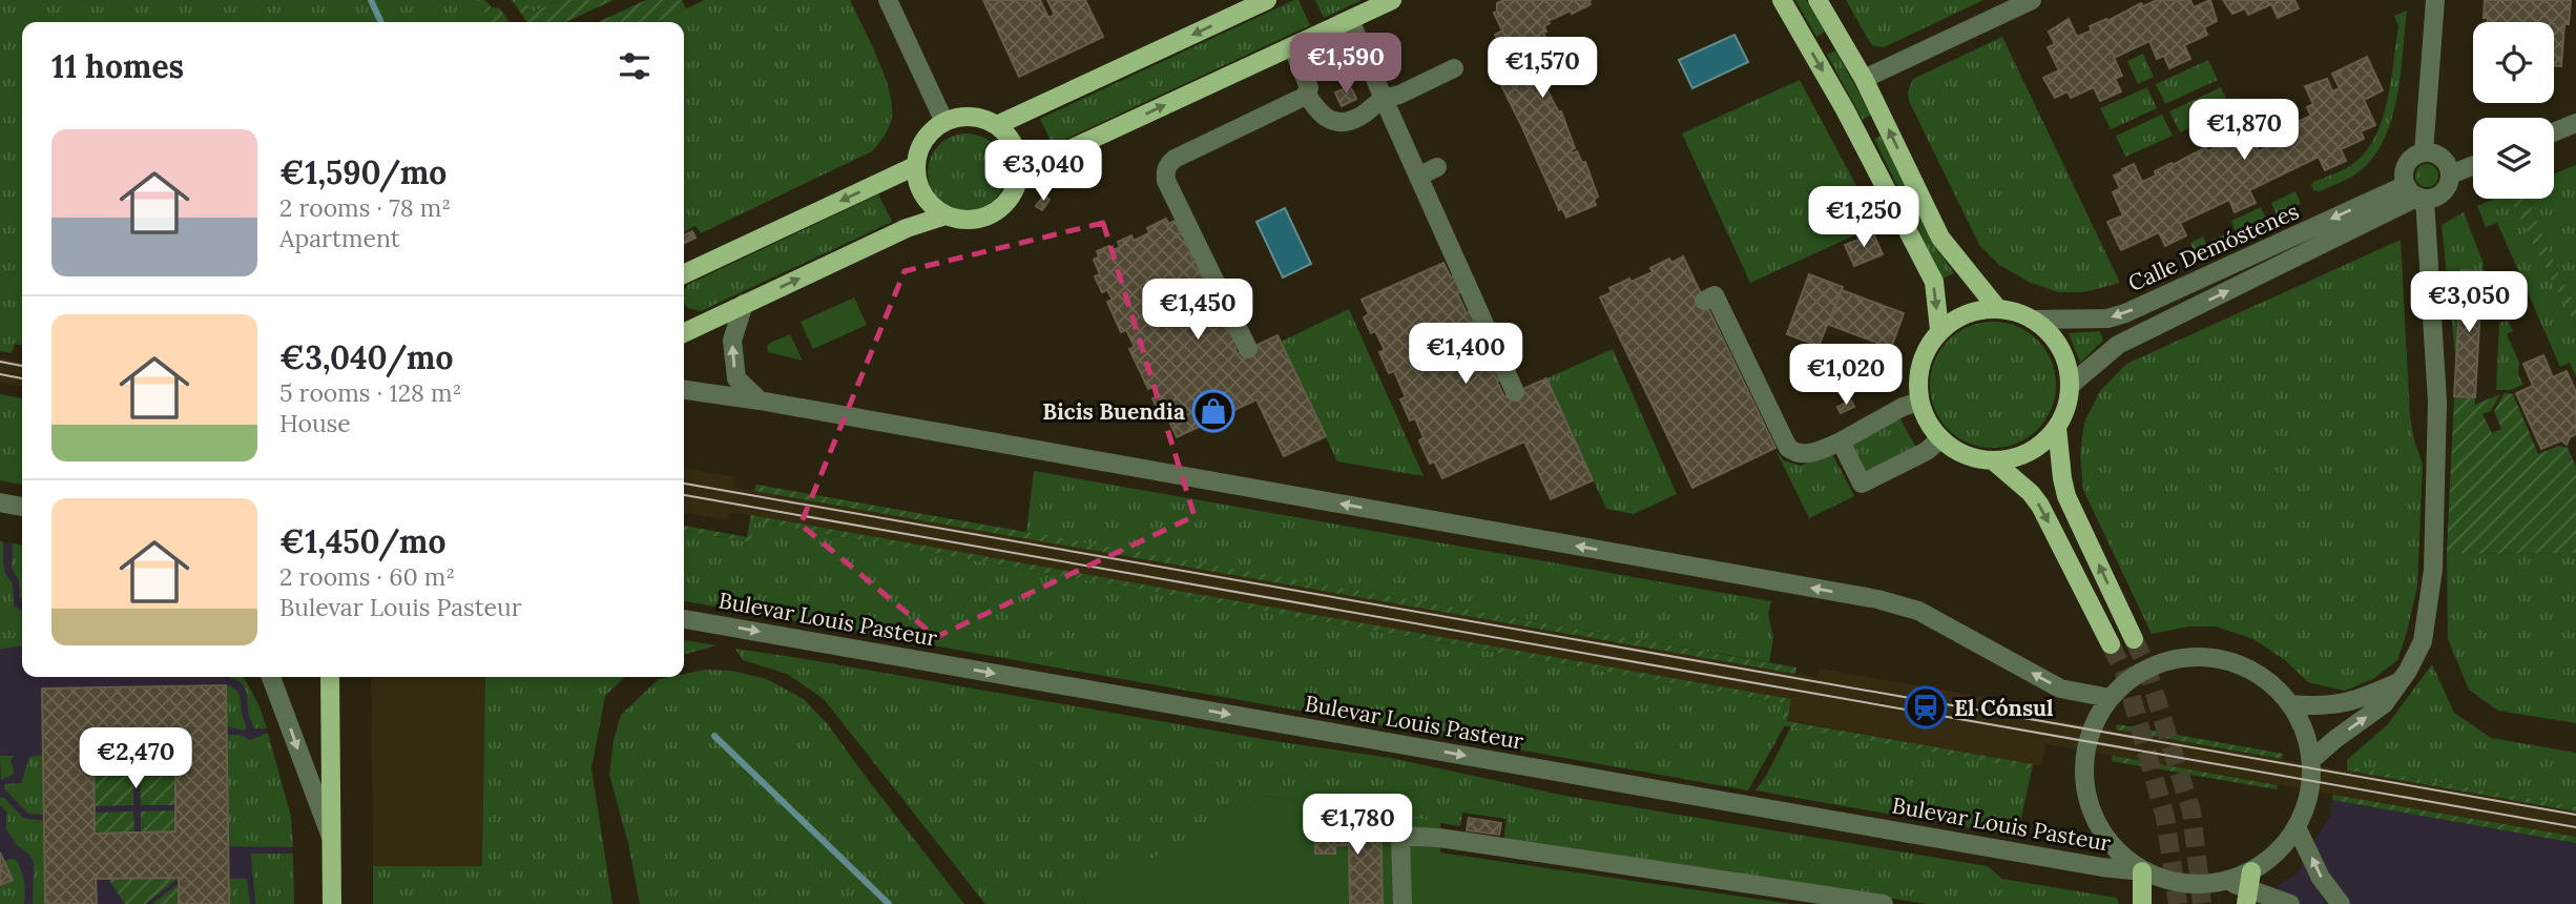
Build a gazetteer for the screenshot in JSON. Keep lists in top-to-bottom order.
{
  "streets": {
    "street": ["Calle Demóstenes", "Bulevar Louis Pasteur"]
  },
  "one_way": ["Bulevar Louis Pasteur"],
  "places": {
    "shop": ["Bicis Buendia"],
    "station": ["El Cónsul"]
  },
  "page": {
    "heading": "11 homes",
    "price": [
      "€1,590",
      "€1,570",
      "€1,870",
      "€3,040",
      "€1,250",
      "€3,050",
      "€1,450",
      "€1,400",
      "€1,020",
      "€2,470",
      "€1,780"
    ],
    "list": [
      {
        "name": "€1,590/mo",
        "note": "2 rooms · 78 m² · Apartment"
      },
      {
        "name": "€3,040/mo",
        "note": "5 rooms · 128 m² · House"
      },
      {
        "name": "€1,450/mo",
        "note": "2 rooms · 60 m² · Bulevar Louis Pasteur"
      }
    ]
  }
}
